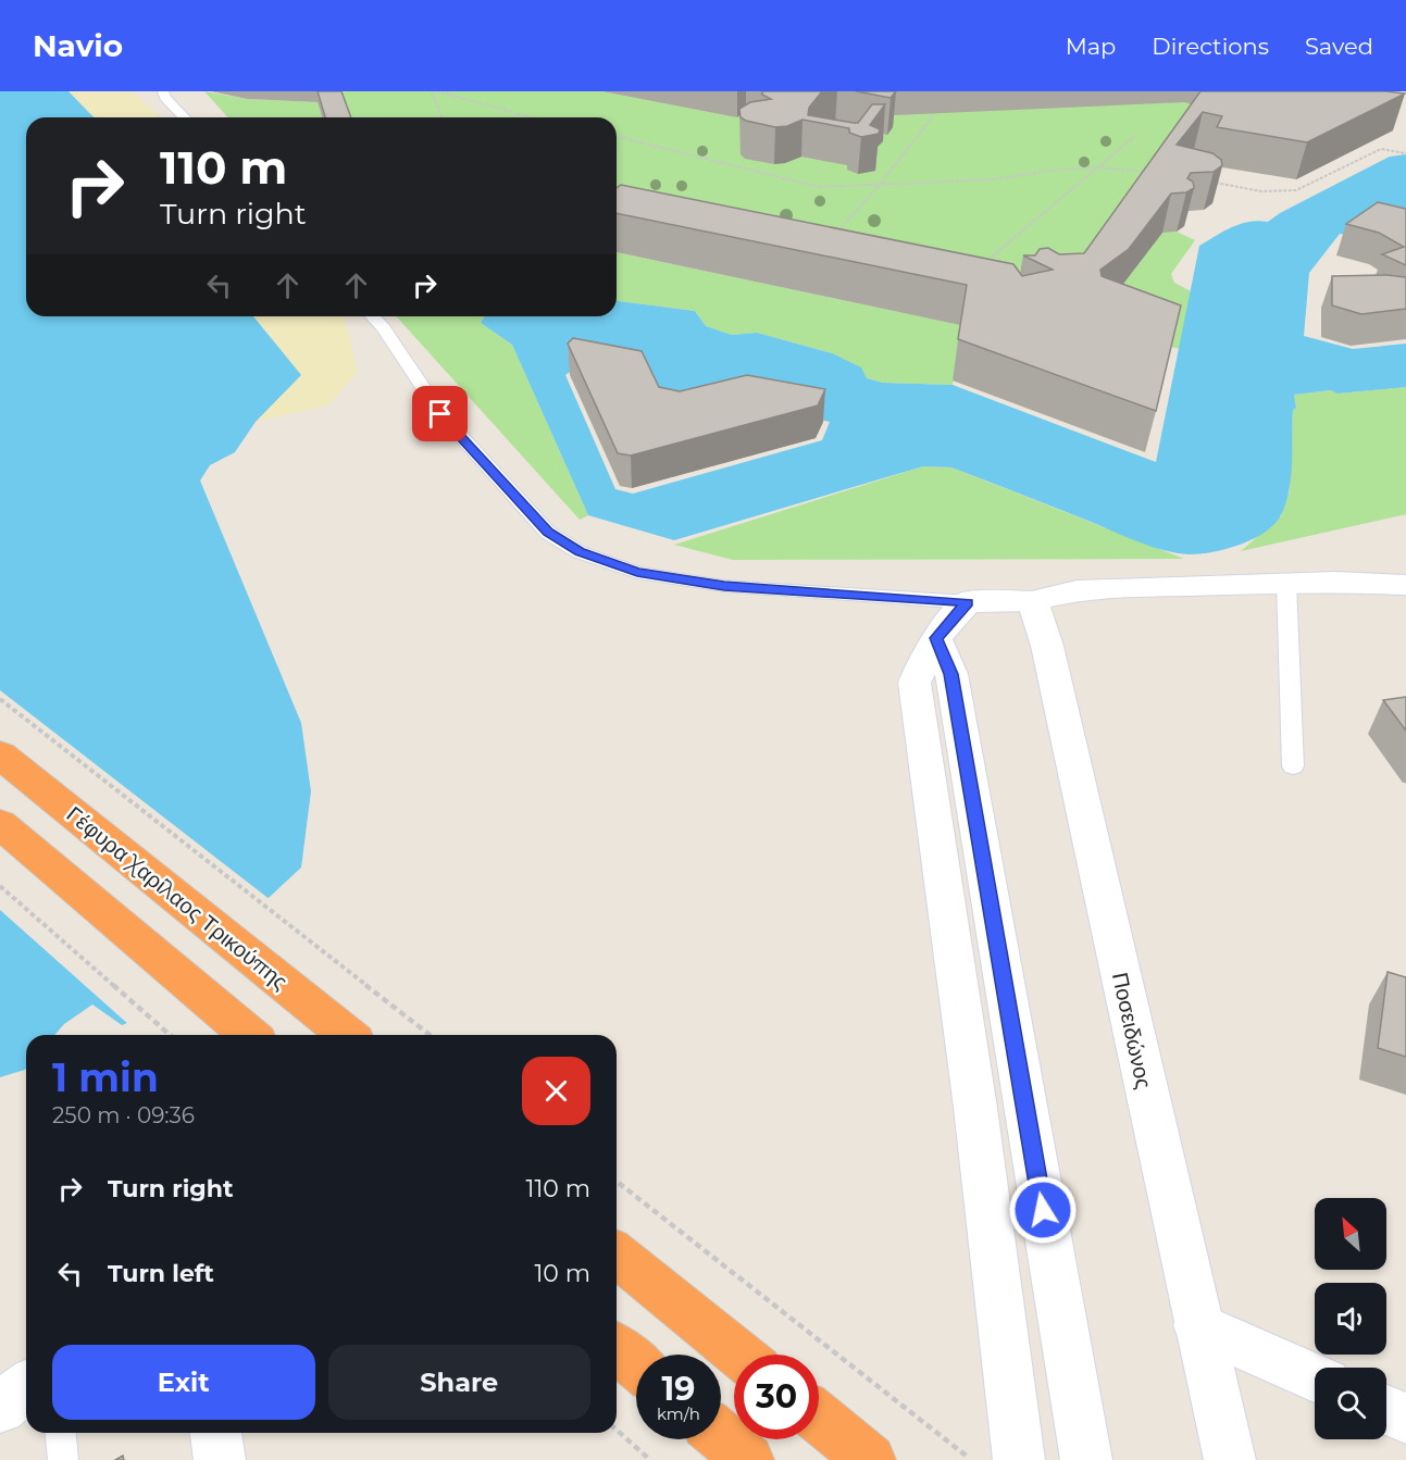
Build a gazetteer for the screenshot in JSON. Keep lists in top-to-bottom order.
{
  "streets": {
    "highway": ["Γέφυρα Χαρίλαος Τρικούπης"],
    "street": ["Ποσειδώνος"]
  },
  "north": "top left",
  "page": {
    "header": "Navio",
    "nav": ["Map", "Directions", "Saved"],
    "turn": ["110 m", "Turn right"],
    "heading": ["1 min", "250 m · 09:36"],
    "list": [
      {
        "name": "Turn right",
        "value": "110 m"
      },
      {
        "name": "Turn left",
        "value": "10 m"
      }
    ],
    "buttons": ["Exit", "Share"],
    "speed": "19 km/h",
    "limit": "30"
  }
}
